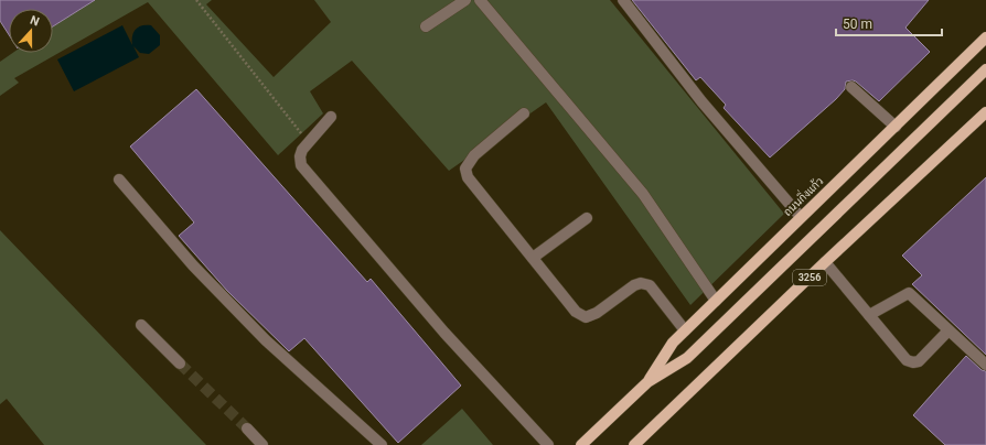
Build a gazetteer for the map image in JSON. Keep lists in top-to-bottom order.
{
  "streets": {
    "main road": ["ถนนกิ่งแก้ว", "3256"]
  },
  "scale_bar": "50 m",
  "north": "top"
}
